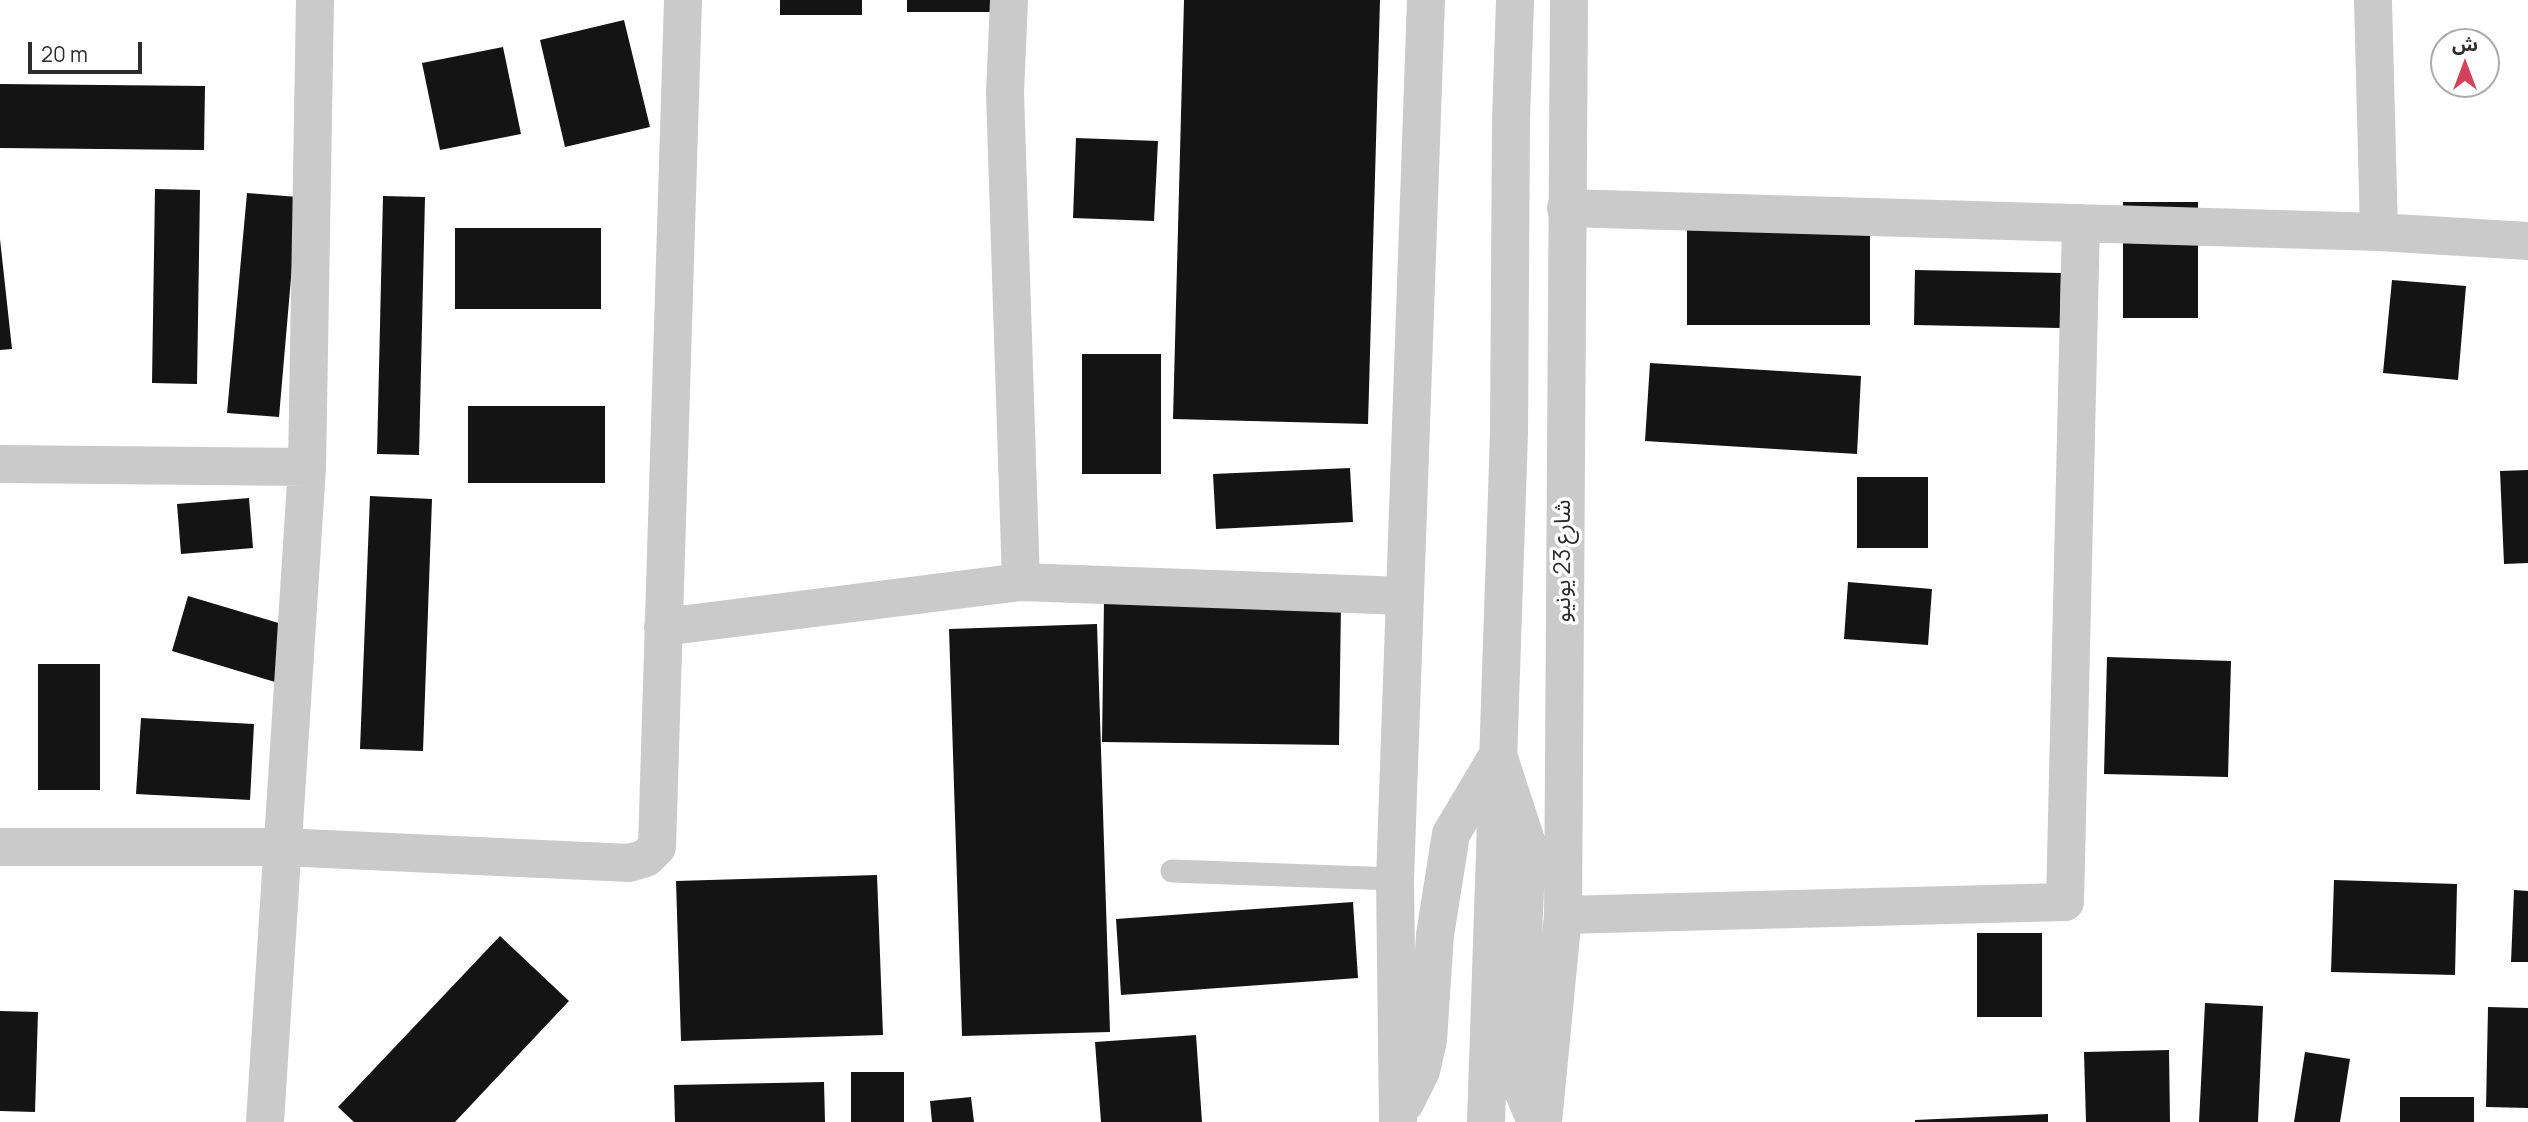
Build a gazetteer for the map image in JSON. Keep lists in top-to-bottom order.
{
  "streets": {
    "street": ["شارع 23 يونيو"]
  },
  "scale_bar": "20 m",
  "north": "top"
}
